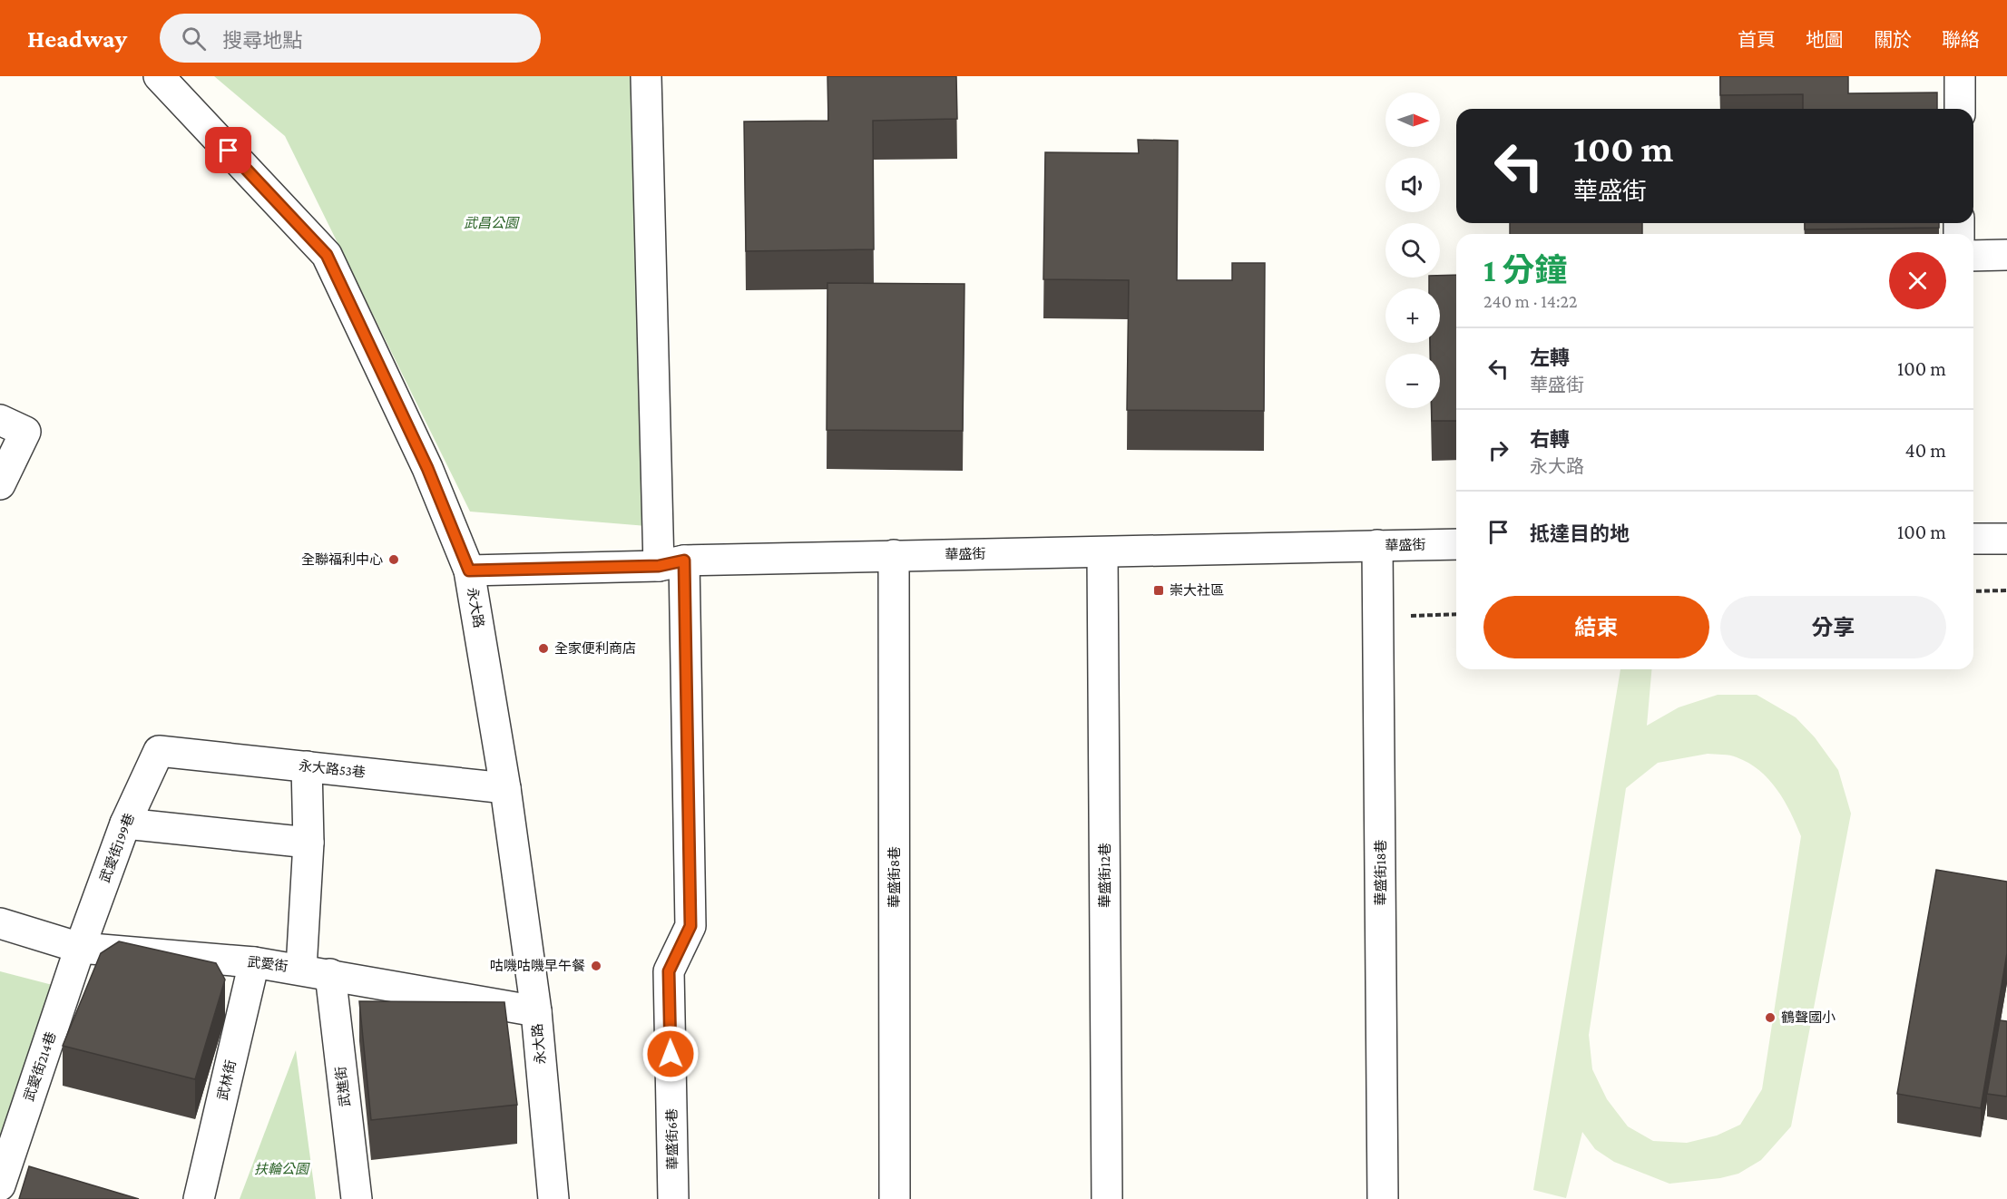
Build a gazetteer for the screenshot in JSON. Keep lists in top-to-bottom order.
{
  "streets": {
    "street": [
      "華盛街",
      "永大路",
      "永大路53巷",
      "武愛街199巷",
      "華盛街18巷",
      "華盛街12巷",
      "華盛街8巷",
      "武愛街",
      "武愛街214巷",
      "武林街",
      "武進街",
      "華盛街6巷"
    ]
  },
  "crossings": [
    ["華盛街", "永大路"],
    ["華盛街", "華盛街18巷"],
    ["華盛街", "華盛街12巷"],
    ["華盛街", "華盛街8巷"],
    ["華盛街", "華盛街6巷"],
    ["永大路", "永大路53巷"],
    ["永大路", "武愛街"],
    ["永大路53巷", "武愛街199巷"],
    ["武愛街199巷", "武愛街"],
    ["武愛街199巷", "武愛街214巷"],
    ["武愛街", "武愛街214巷"],
    ["武愛街", "武林街"],
    ["武愛街", "武進街"]
  ],
  "parks": ["武昌公園", "扶輪公園"],
  "places": {
    "other": [
      "全聯福利中心",
      "全家便利商店",
      "咕嘰咕嘰早午餐",
      "鶴聲國小"
    ],
    "transit": ["崇大社區"]
  },
  "north": "right",
  "page": {
    "header": "Headway",
    "search": "搜尋地點",
    "nav": [
      "首頁",
      "地圖",
      "關於",
      "聯絡"
    ],
    "map_buttons": ["+", "−"],
    "turn": ["100 m", "華盛街"],
    "heading": ["1 分鐘", "240 m · 14:22"],
    "list": [
      {
        "name": "左轉",
        "note": "華盛街",
        "value": "100 m"
      },
      {
        "name": "右轉",
        "note": "永大路",
        "value": "40 m"
      },
      {
        "name": "抵達目的地",
        "value": "100 m"
      }
    ],
    "buttons": ["結束", "分享"]
  }
}
